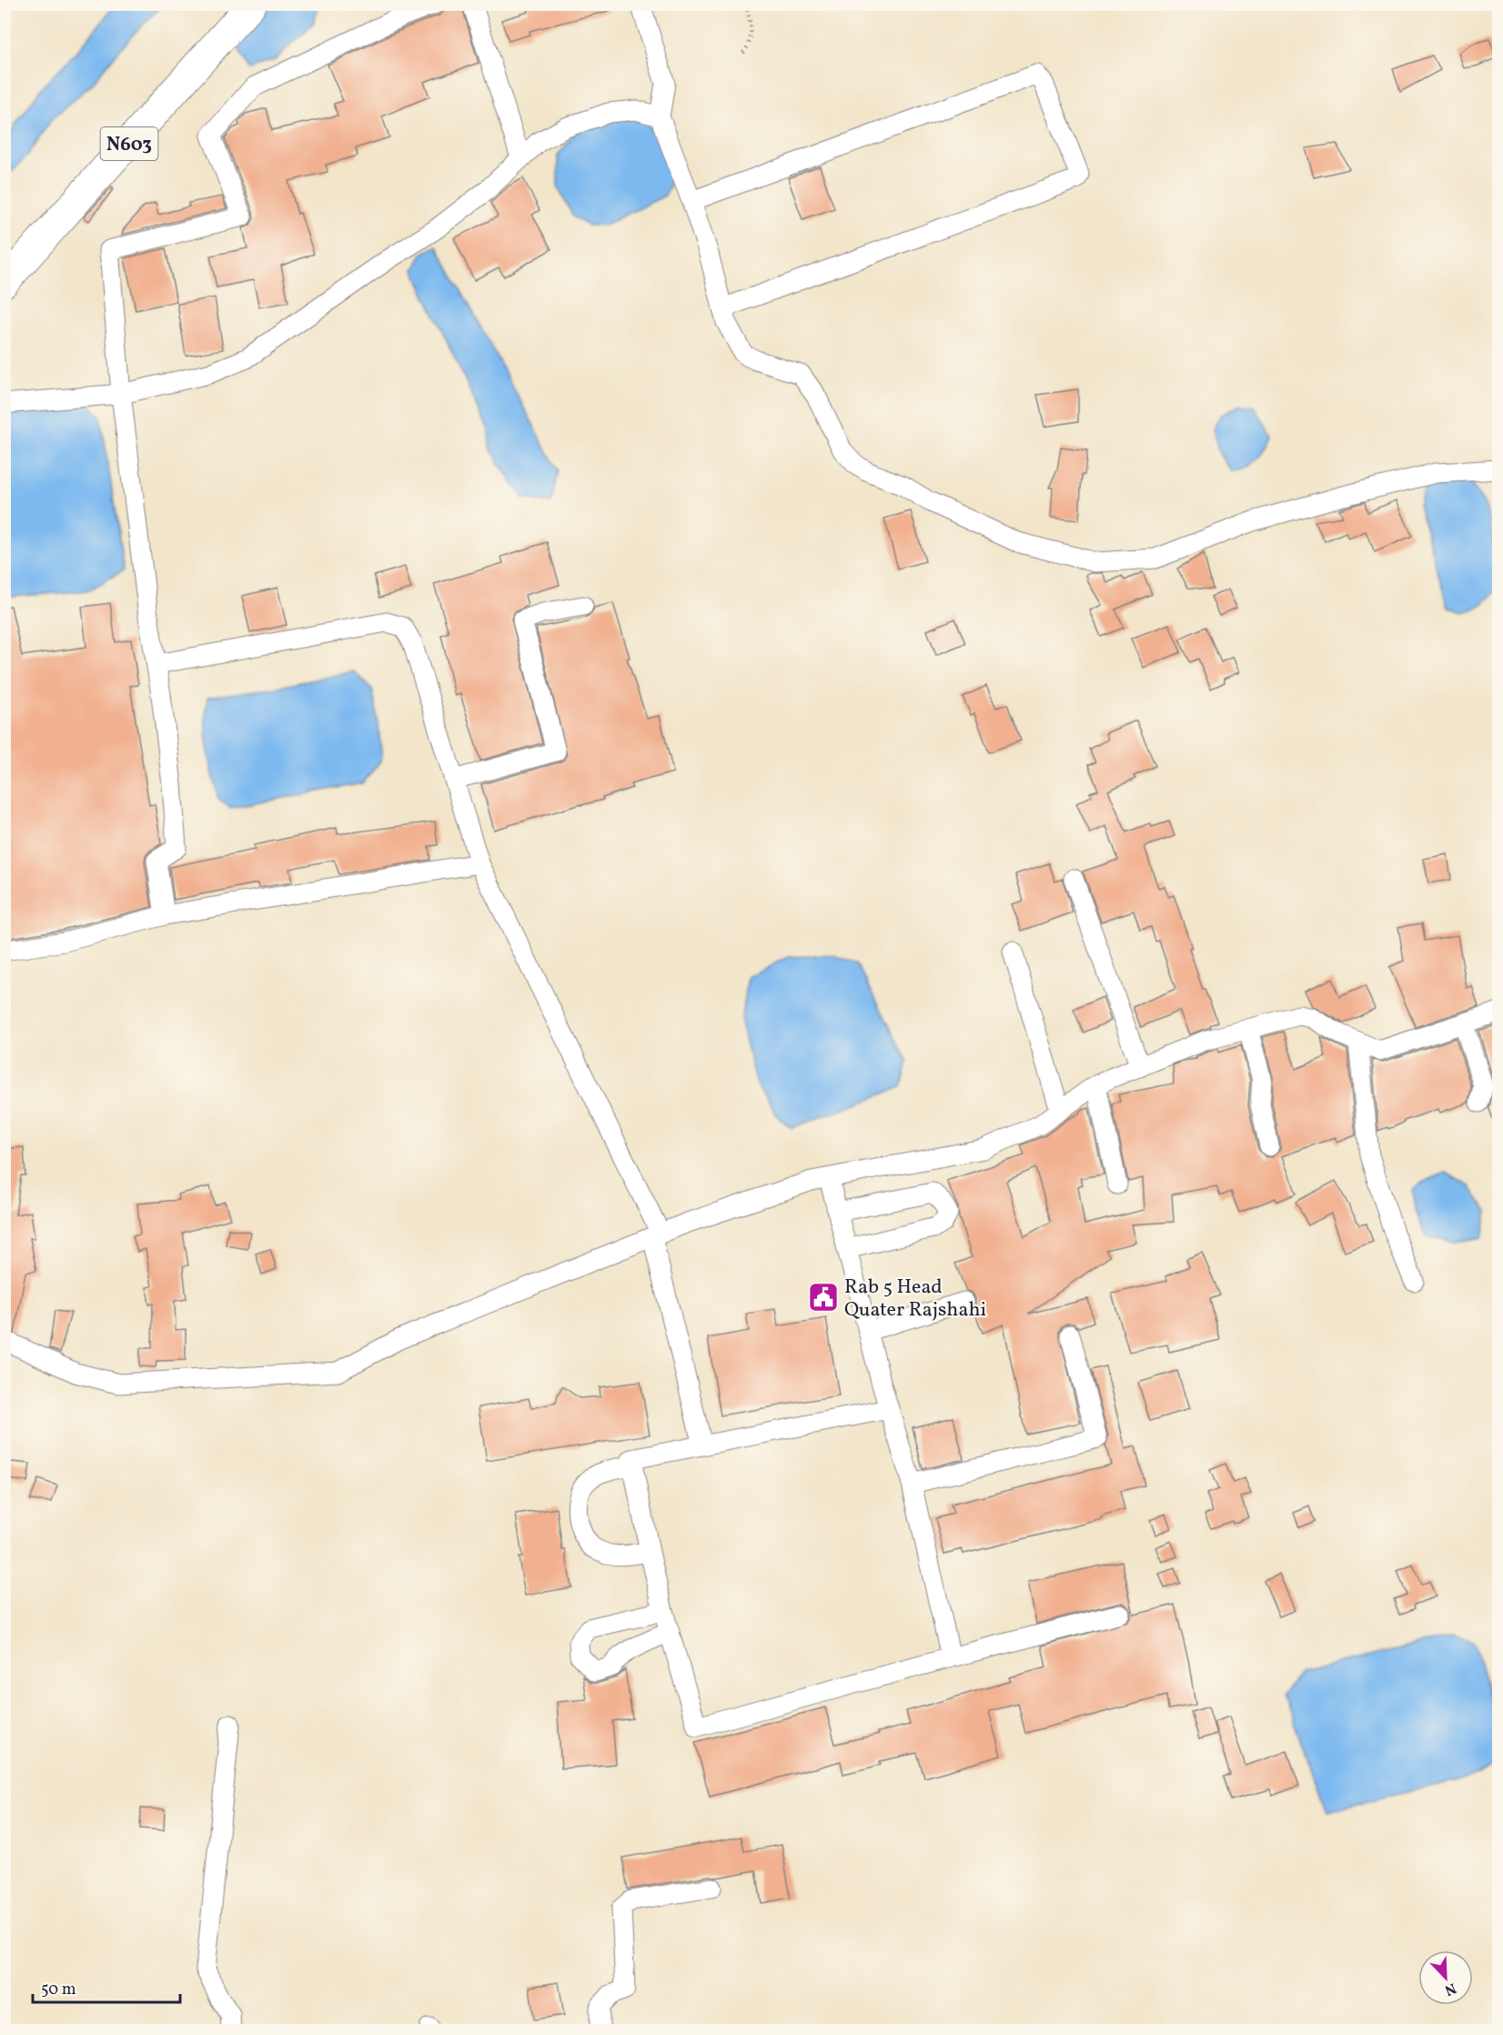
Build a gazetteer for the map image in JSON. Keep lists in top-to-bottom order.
{
  "streets": {
    "highway": ["N603"]
  },
  "places": {
    "public building": ["Rab 5 Head Quater Rajshahi"]
  },
  "scale_bar": "50 m",
  "north": "bottom right"
}
